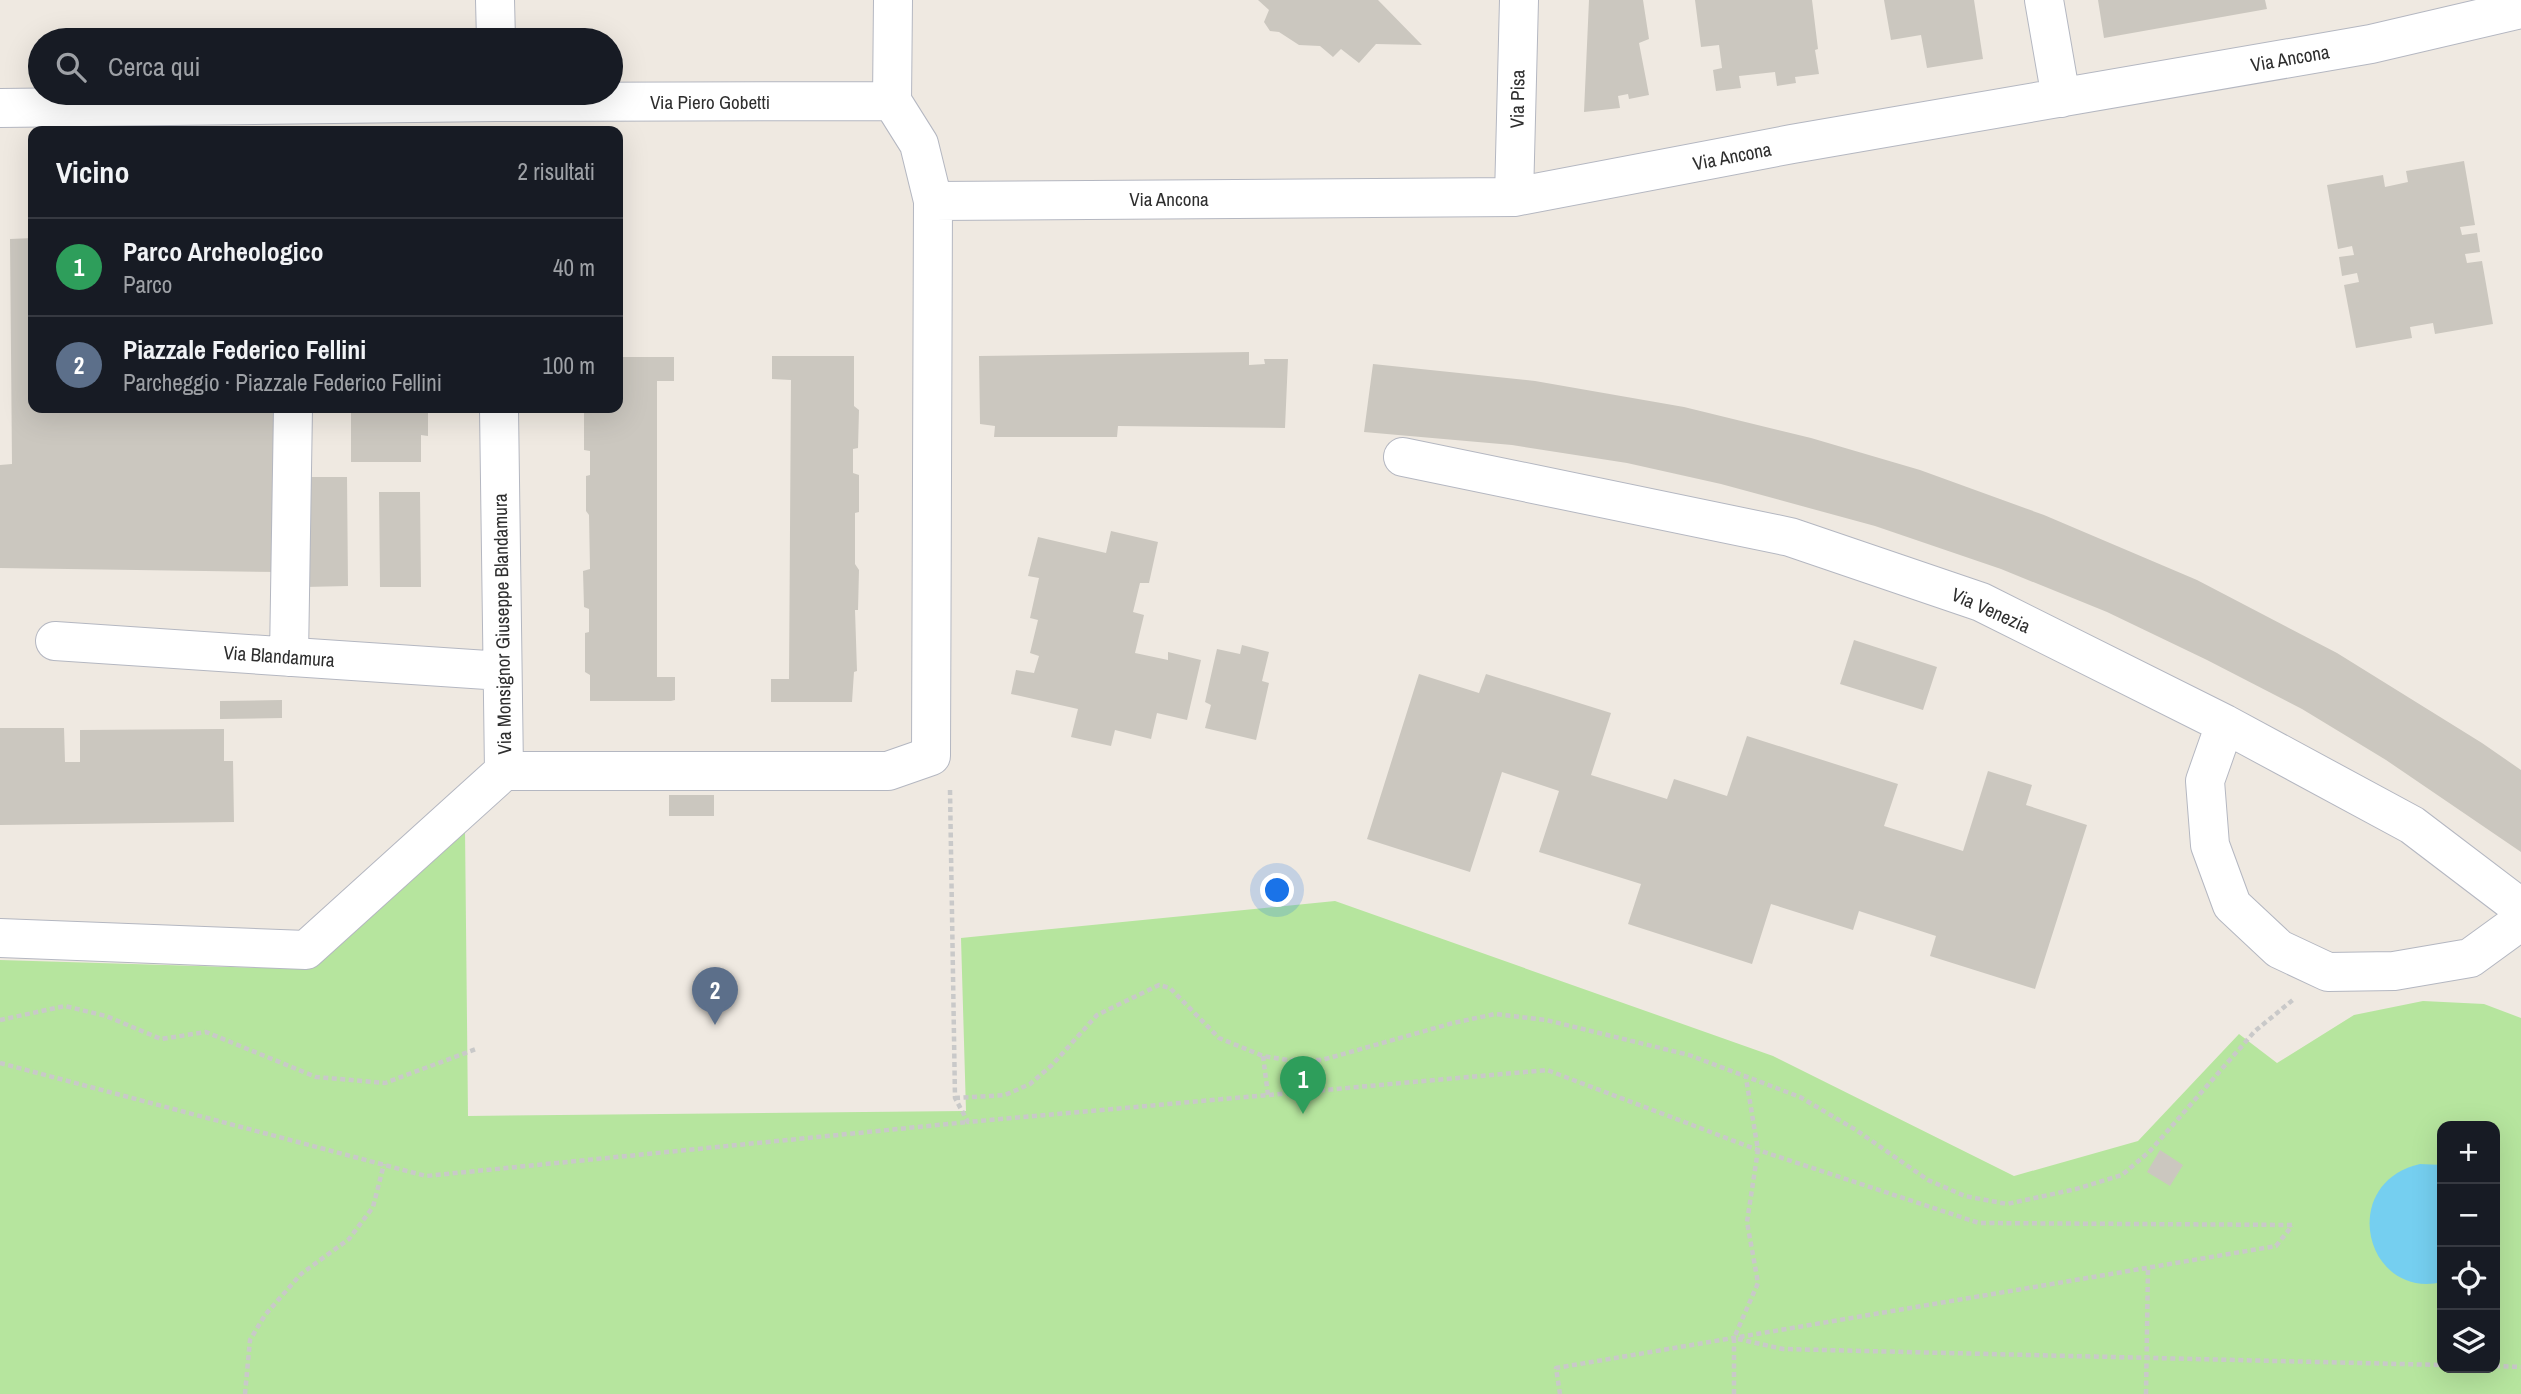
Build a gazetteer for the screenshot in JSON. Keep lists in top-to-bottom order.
{
  "streets": {
    "street": [
      "Via Ancona",
      "Via Pisa",
      "Via Piero Gobetti",
      "Via Venezia",
      "Via Monsignor Giuseppe Blandamura",
      "Via Blandamura"
    ]
  },
  "crossings": [
    ["Via Ancona", "Via Pisa"],
    ["Via Monsignor Giuseppe Blandamura", "Via Blandamura"]
  ],
  "page": {
    "search": "Cerca qui",
    "heading": ["Vicino", "2 risultati"],
    "list": [
      {
        "mark": "1",
        "name": "Parco Archeologico",
        "note": "Parco",
        "value": "40 m"
      },
      {
        "mark": "2",
        "name": "Piazzale Federico Fellini",
        "note": "Parcheggio · Piazzale Federico Fellini",
        "value": "100 m"
      }
    ],
    "pins": ["2", "1"],
    "map_buttons": ["+", "−"]
  }
}
